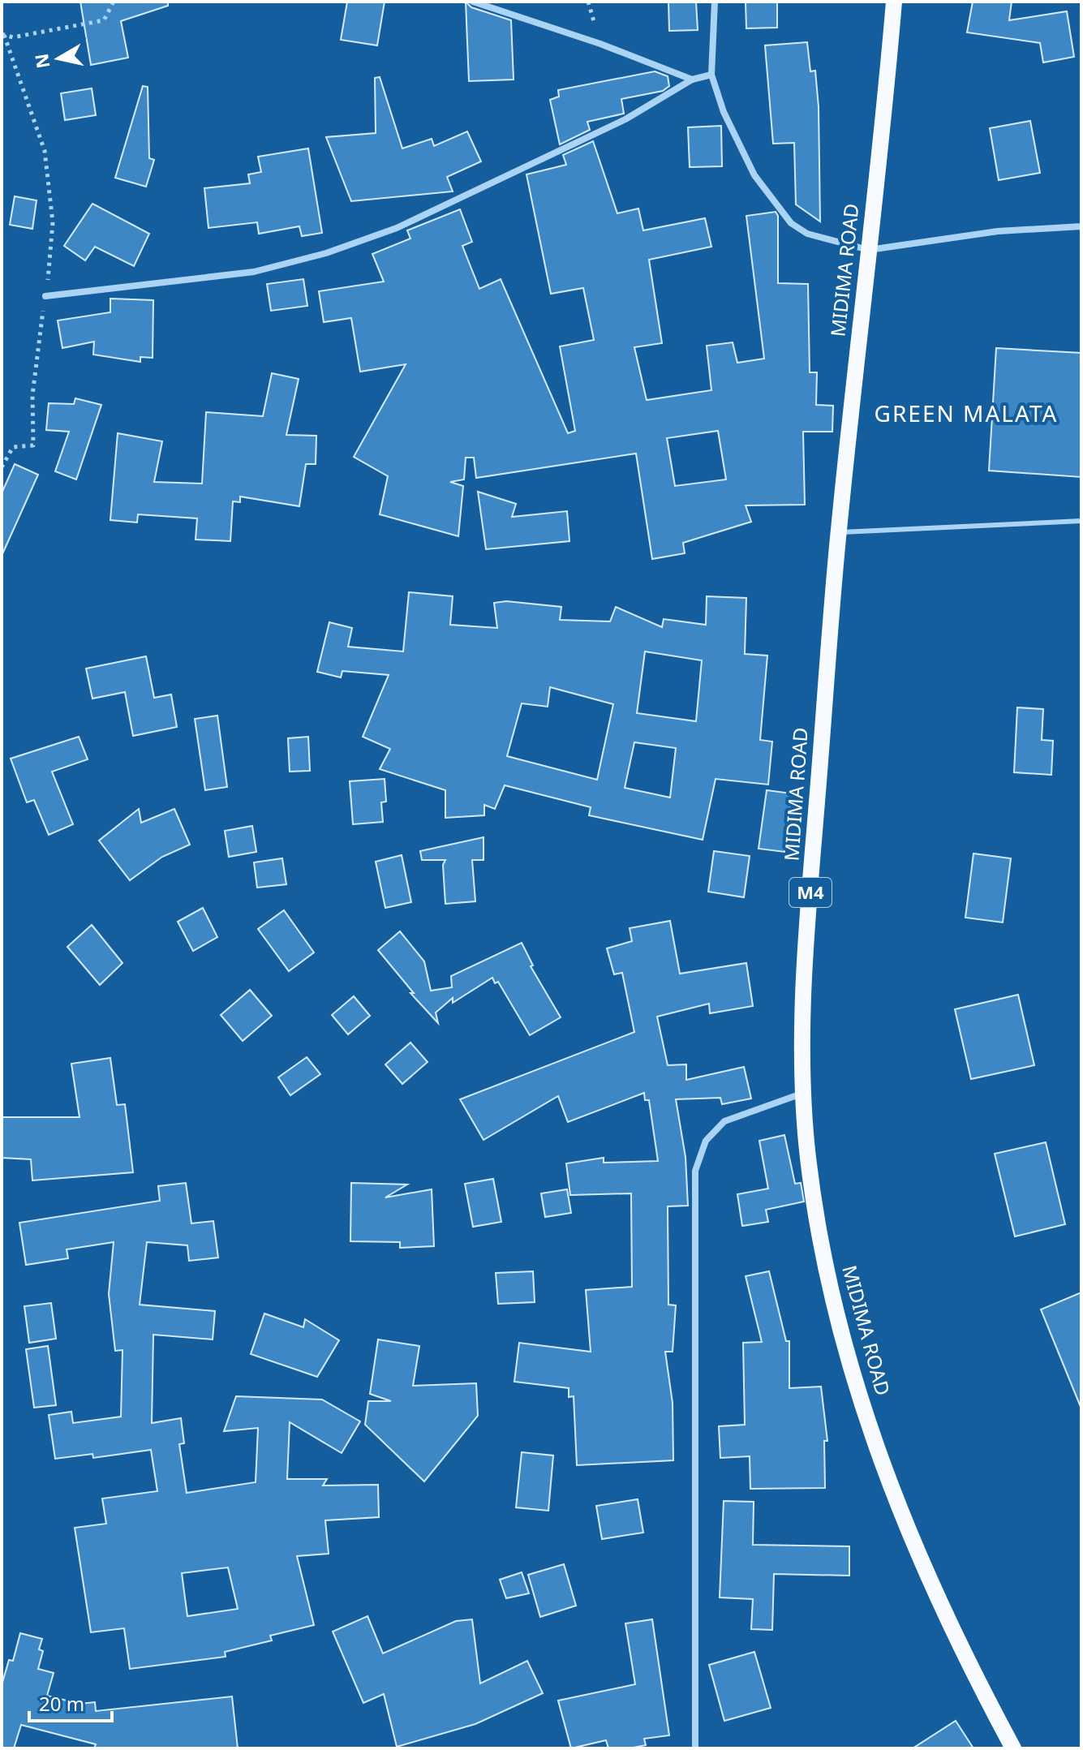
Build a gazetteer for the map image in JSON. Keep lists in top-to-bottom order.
{
  "streets": {
    "main road": ["MIDIMA ROAD", "M4"]
  },
  "districts": ["GREEN MALATA"],
  "scale_bar": "20 m",
  "north": "left"
}
